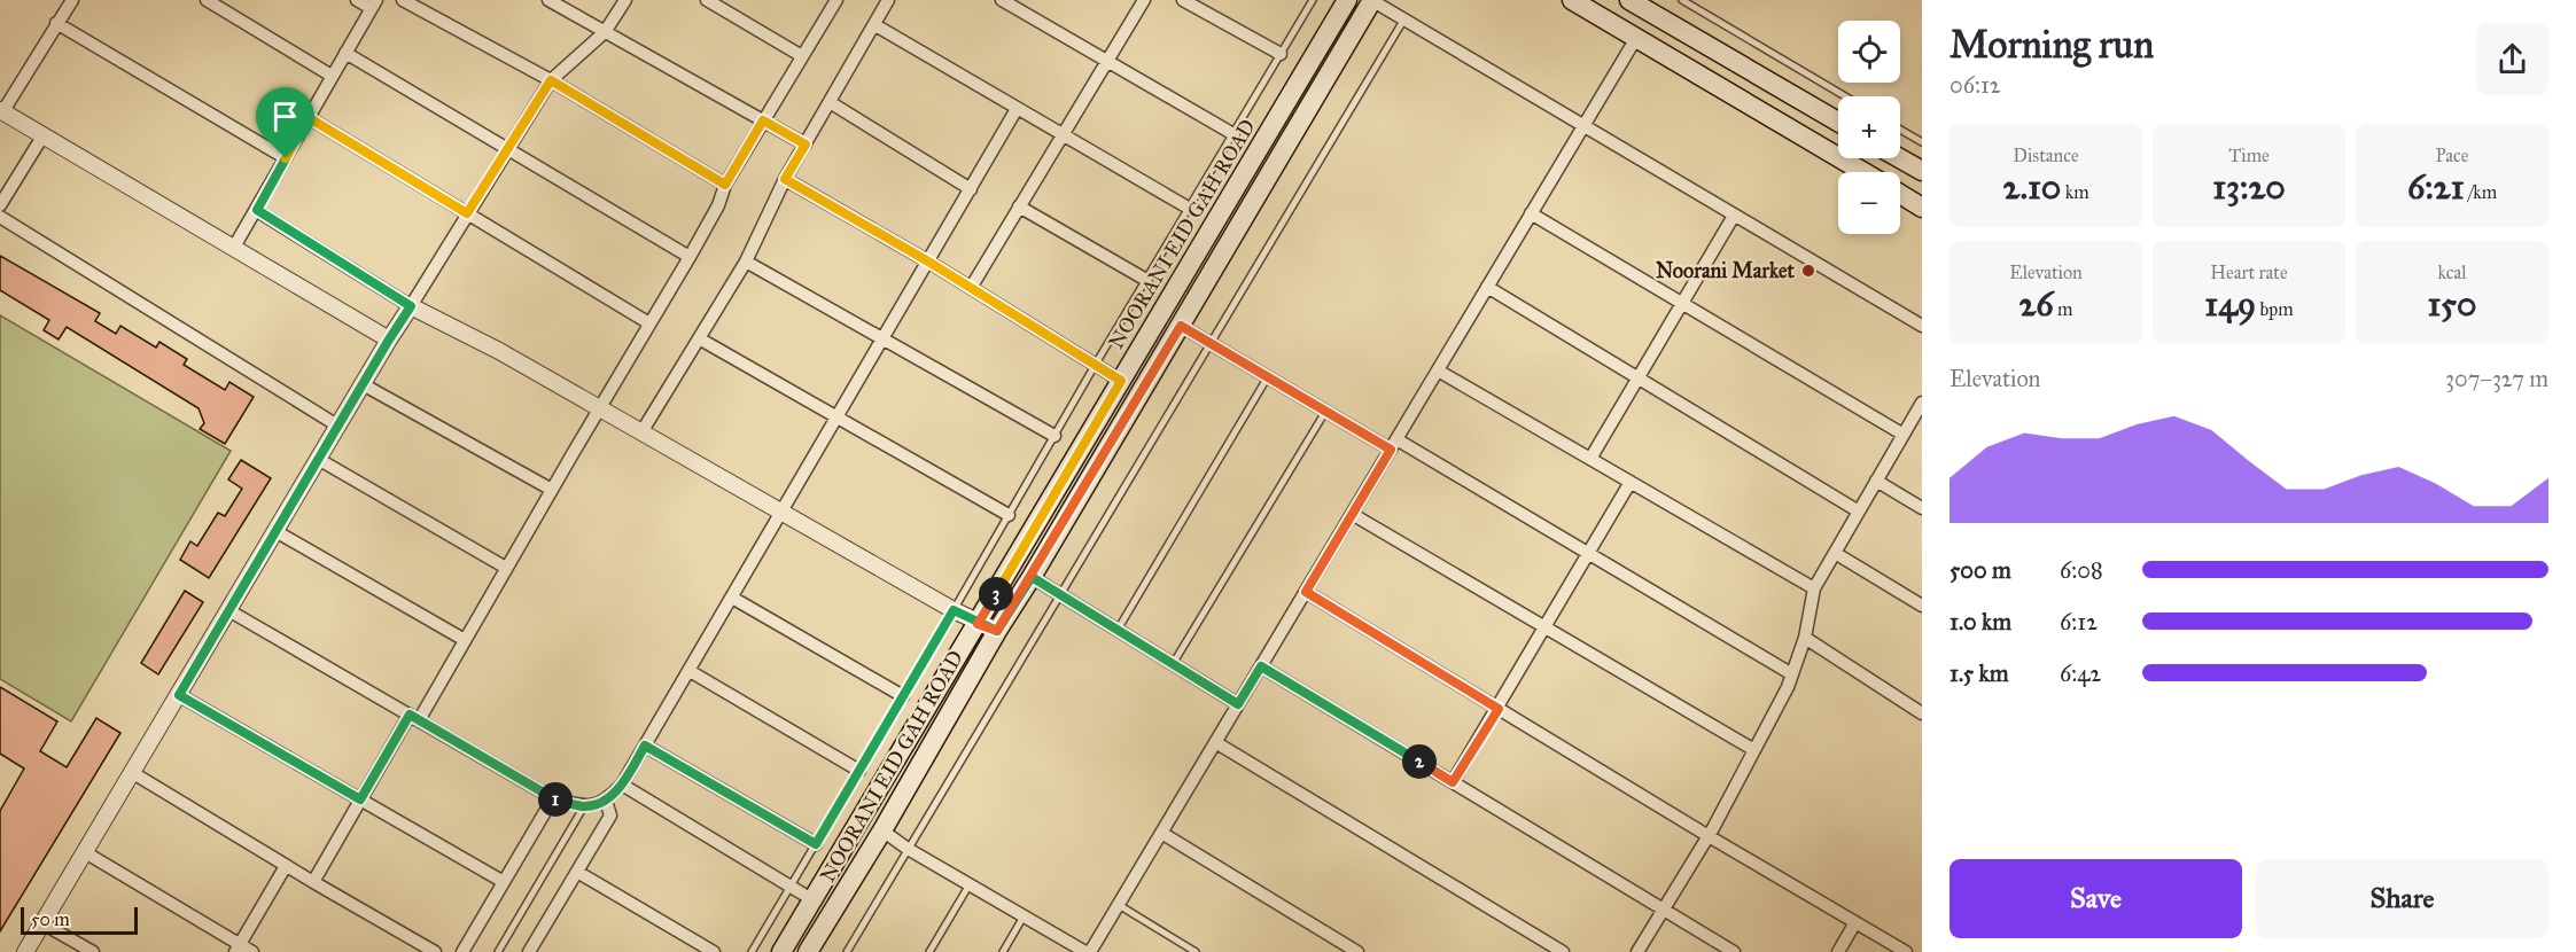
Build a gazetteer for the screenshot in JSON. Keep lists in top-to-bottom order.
{
  "streets": {
    "main road": ["NOORANI EID GAH ROAD"]
  },
  "places": ["Noorani Market"],
  "scale_bar": "50 m",
  "page": {
    "heading": ["Morning run", "06:12"],
    "map_buttons": ["+", "−"],
    "stats": [
      ["Distance", "2.10 km"],
      ["Time", "13:20"],
      ["Pace", "6:21 /km"],
      ["Elevation", "26 m"],
      ["Heart rate", "149 bpm"],
      ["kcal", "150"]
    ],
    "chart": ["Elevation", "307–327 m"],
    "list": [
      {
        "name": "500 m",
        "note": "6:08"
      },
      {
        "name": "1.0 km",
        "note": "6:12"
      },
      {
        "name": "1.5 km",
        "note": "6:42"
      }
    ],
    "pins": ["3", "2", "1"],
    "buttons": ["Save", "Share"],
    "scale": "50 m"
  }
}
